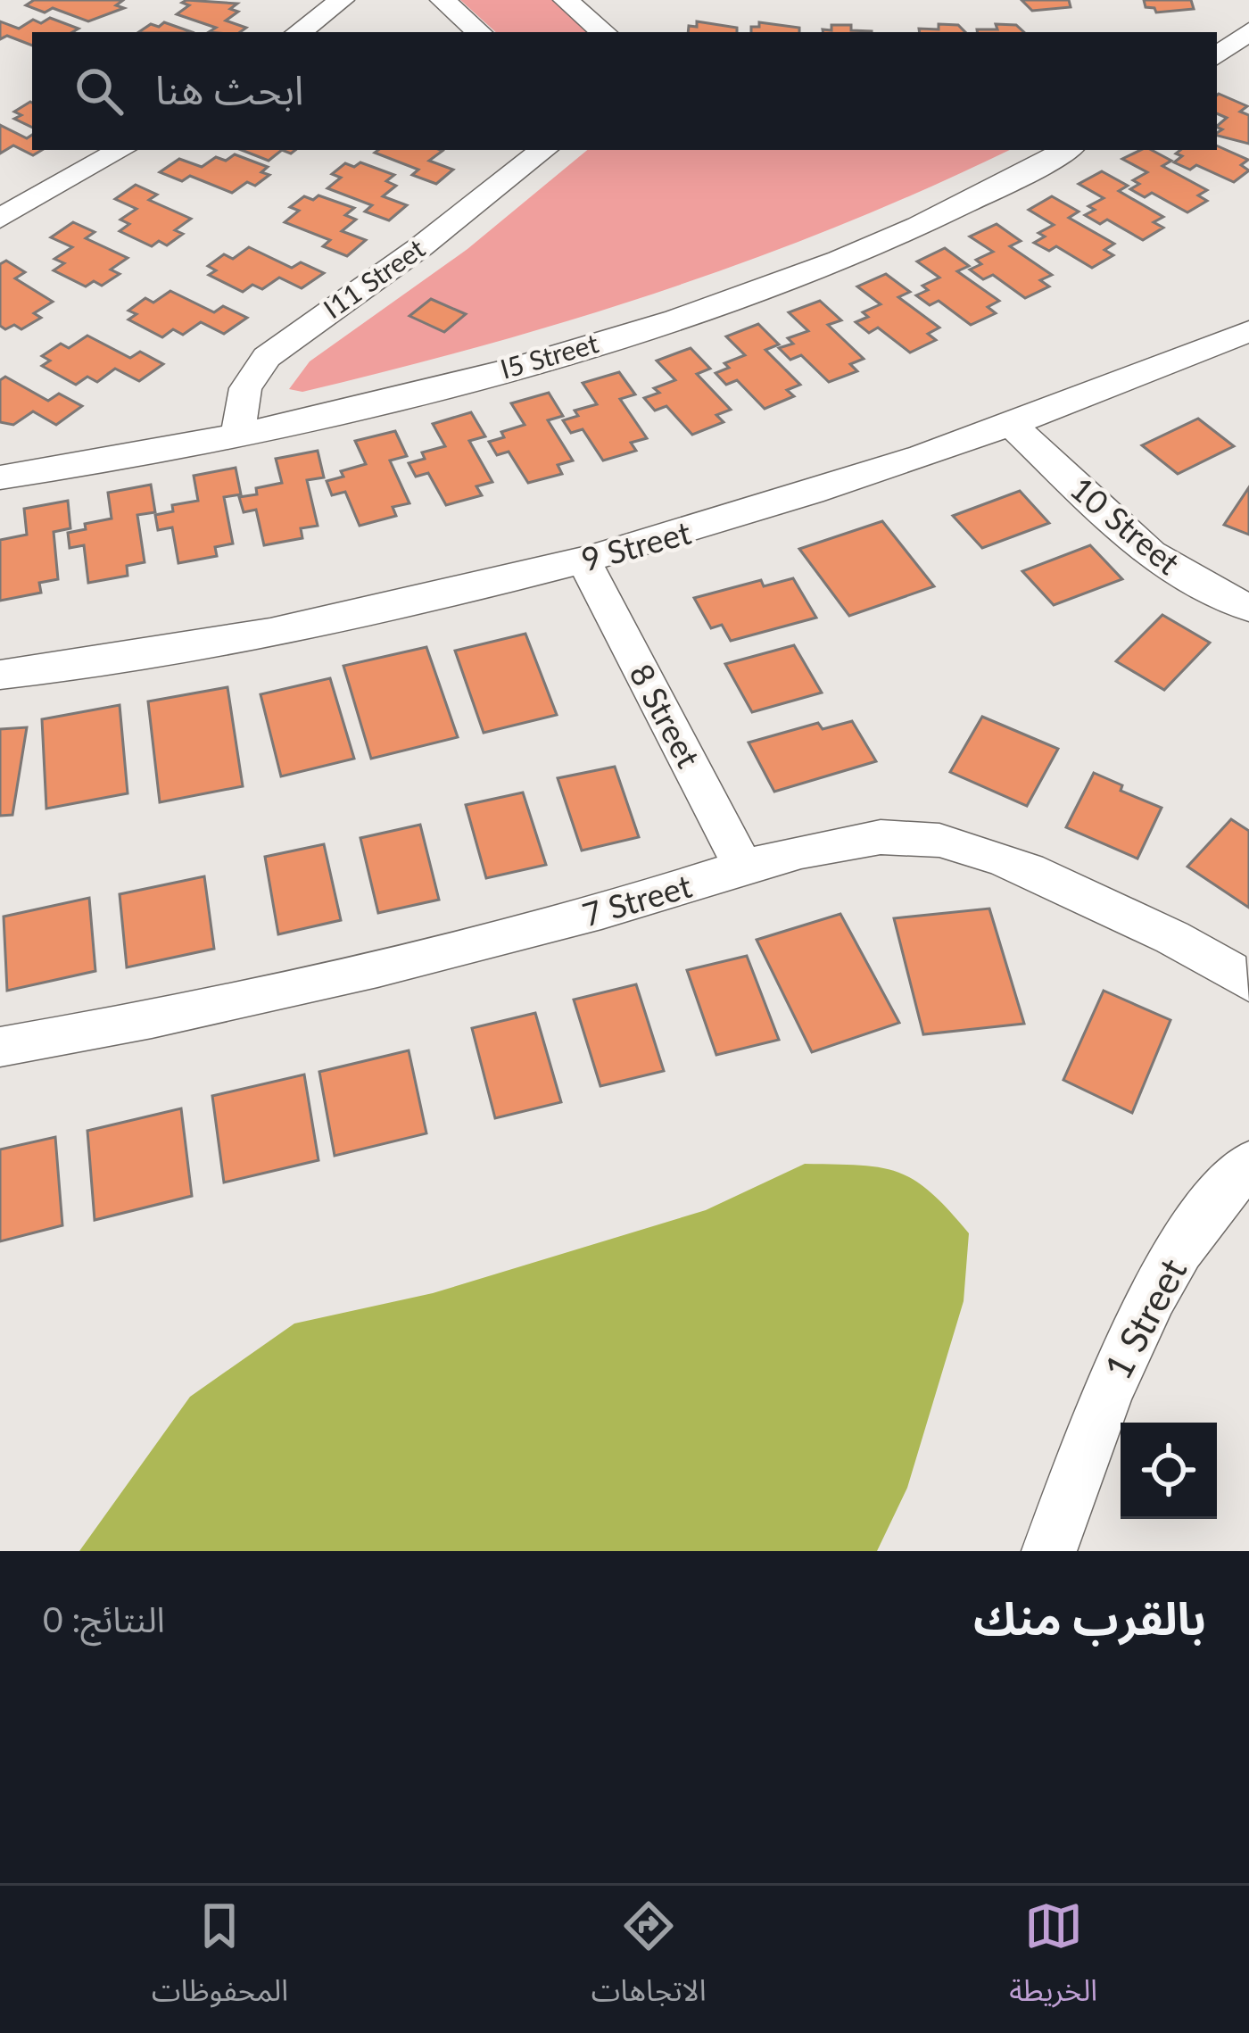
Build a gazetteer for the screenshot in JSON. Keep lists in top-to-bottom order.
{
  "streets": {
    "street": [
      "I11 Street",
      "I5 Street",
      "10 Street",
      "9 Street",
      "8 Street",
      "7 Street",
      "1 Street"
    ]
  },
  "crossings": [
    ["I11 Street", "I5 Street"],
    ["10 Street", "9 Street"],
    ["9 Street", "8 Street"],
    ["8 Street", "7 Street"]
  ],
  "page": {
    "search": "ابحث هنا",
    "heading": ["بالقرب منك", "النتائج: 0"],
    "nav": ["الخريطة", "الاتجاهات", "المحفوظات"]
  }
}
